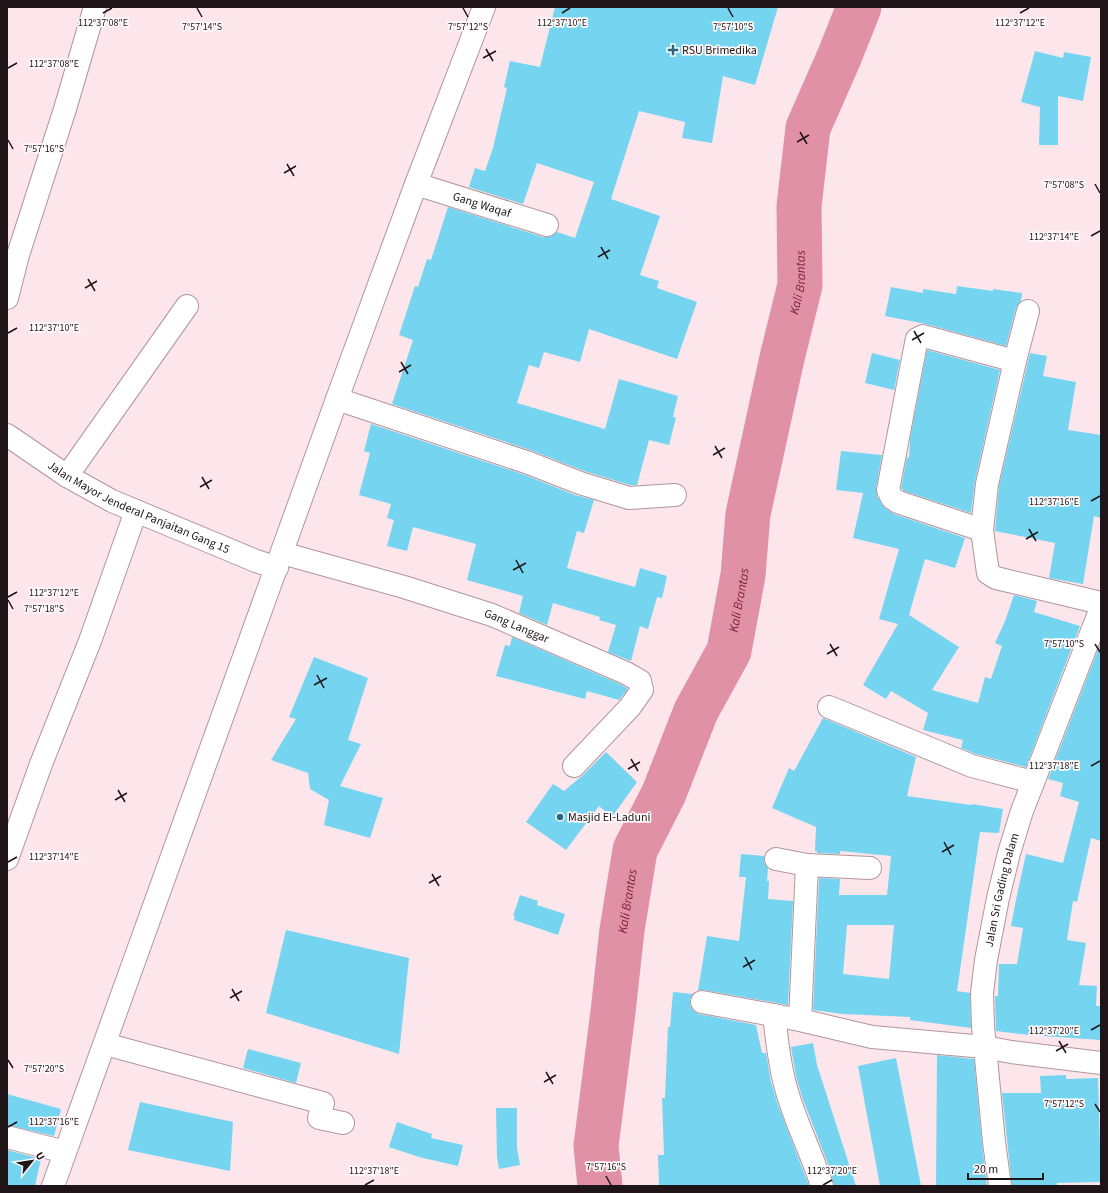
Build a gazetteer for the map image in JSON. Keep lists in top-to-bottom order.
{
  "streets": {
    "street": [
      "Gang Waqaf",
      "Jalan Mayor Jenderal Panjaitan Gang 15",
      "Gang Langgar",
      "Jalan Sri Gading Dalam"
    ]
  },
  "crossings": [
    ["Jalan Mayor Jenderal Panjaitan Gang 15", "Gang Langgar"]
  ],
  "water": ["Kali Brantas"],
  "places": {
    "health": ["RSU Brimedika"],
    "other": ["Masjid El-Laduni"]
  },
  "scale_bar": "20 m",
  "north": "top right",
  "coordinates": [
    "112°37'08\"E",
    "112°37'10\"E",
    "112°37'12\"E",
    "7°57'14\"S",
    "7°57'12\"S",
    "7°57'10\"S",
    "7°57'16\"S",
    "7°57'08\"S",
    "112°37'14\"E",
    "112°37'16\"E",
    "7°57'18\"S",
    "112°37'18\"E",
    "112°37'20\"E",
    "7°57'20\"S"
  ]
}
